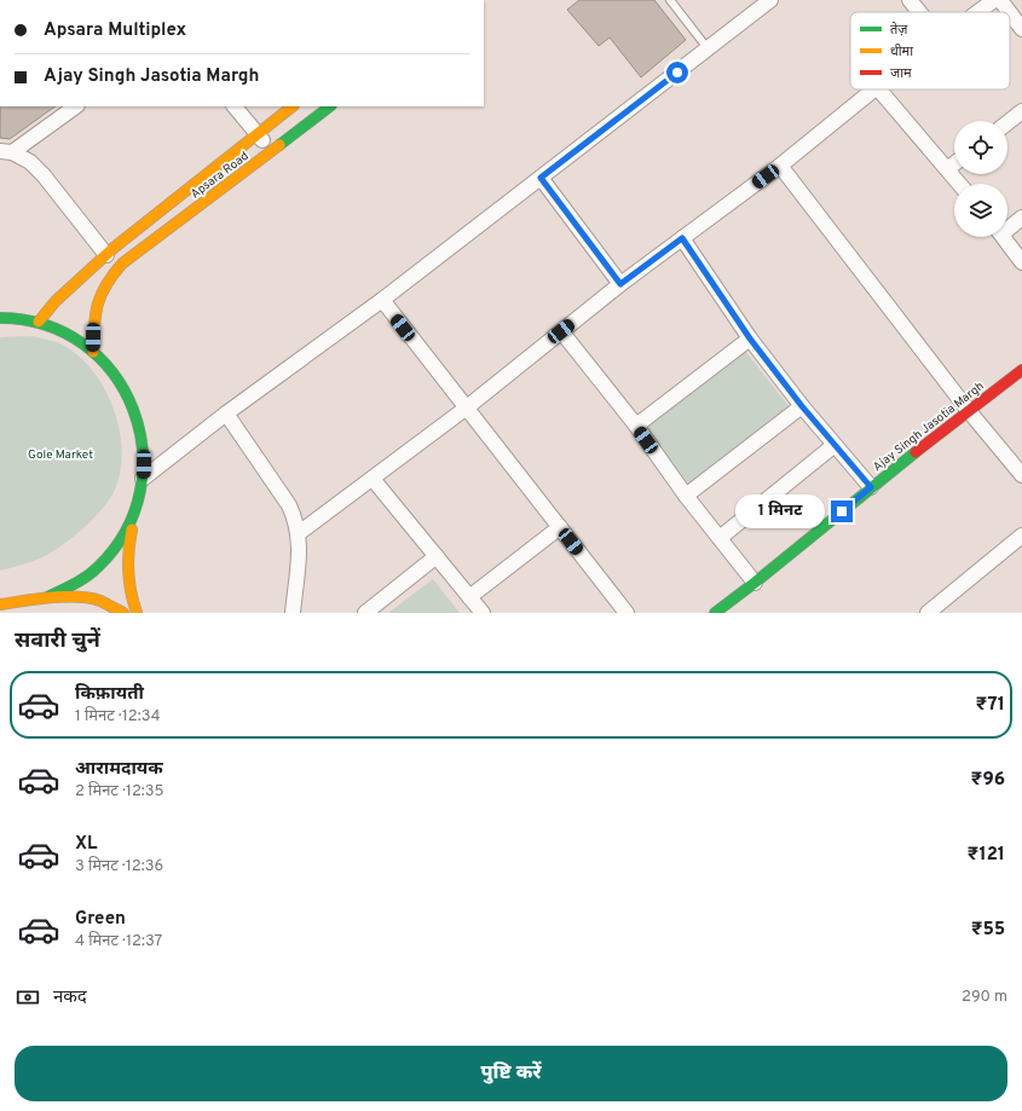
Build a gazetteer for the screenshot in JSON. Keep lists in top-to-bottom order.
{
  "streets": {
    "street": ["Apsara Road", "Ajay Singh Jasotia Margh"]
  },
  "parks": ["Gole Market"],
  "legend": ["तेज़", "धीमा", "जाम"],
  "page": {
    "banner": ["Apsara Multiplex", "Ajay Singh Jasotia Margh"],
    "bubble": "1 मिनट",
    "heading": "सवारी चुनें",
    "list": [
      {
        "name": "किफ़ायती",
        "note": "1 मिनट · 12:34",
        "value": "₹71"
      },
      {
        "name": "आरामदायक",
        "note": "2 मिनट · 12:35",
        "value": "₹96"
      },
      {
        "name": "XL",
        "note": "3 मिनट · 12:36",
        "value": "₹121"
      },
      {
        "name": "Green",
        "note": "4 मिनट · 12:37",
        "value": "₹55"
      }
    ],
    "pay": ["नकद", "290 m"],
    "buttons": "पुष्टि करें"
  }
}
